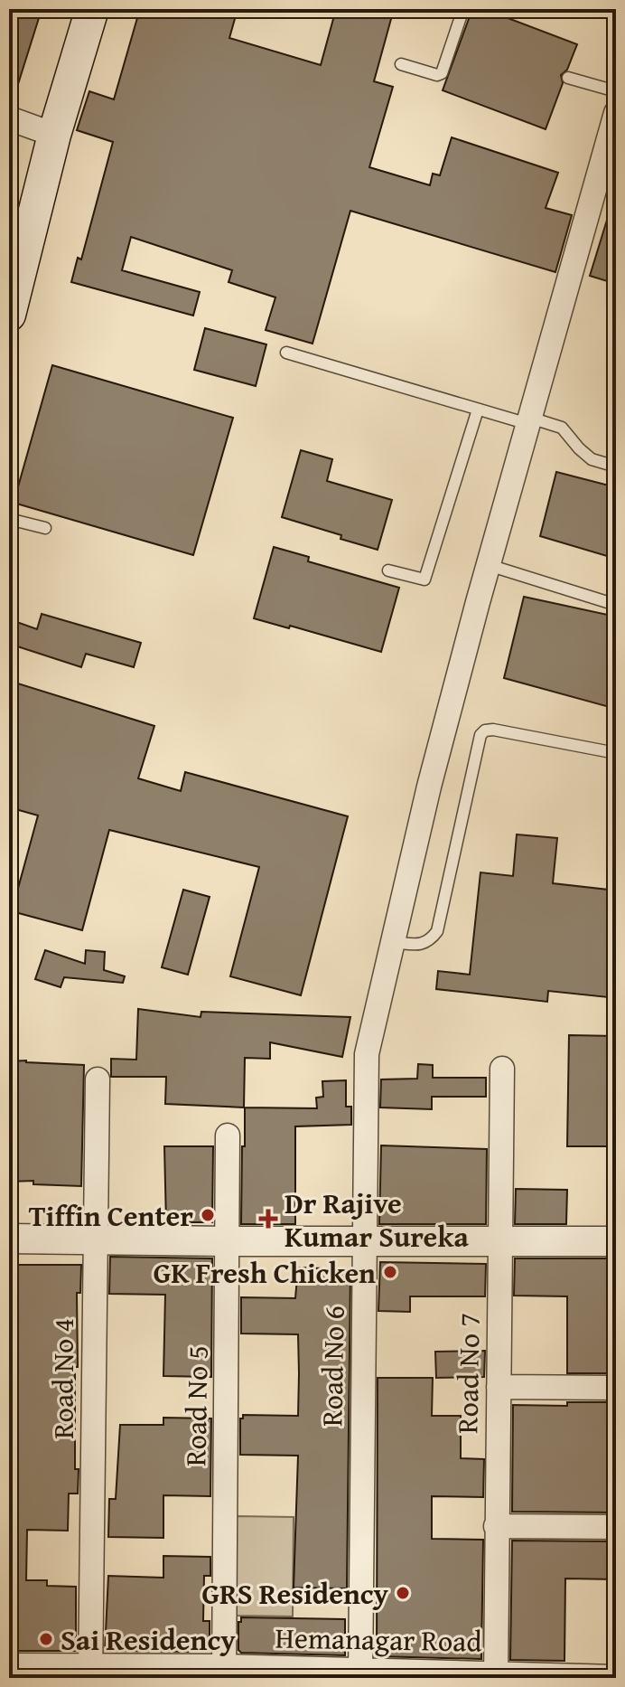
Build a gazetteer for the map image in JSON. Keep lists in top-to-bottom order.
{
  "streets": {
    "street": [
      "Road No 6",
      "Road No 7",
      "Road No 4",
      "Road No 5",
      "Hemanagar Road"
    ]
  },
  "crossings": [
    ["Road No 6", "Hemanagar Road"],
    ["Road No 7", "Hemanagar Road"],
    ["Road No 4", "Hemanagar Road"],
    ["Road No 5", "Hemanagar Road"]
  ],
  "places": {
    "other": [
      "Tiffin Center",
      "GK Fresh Chicken",
      "GRS Residency",
      "Sai Residency"
    ],
    "health": ["Dr Rajive Kumar Sureka"]
  }
}
